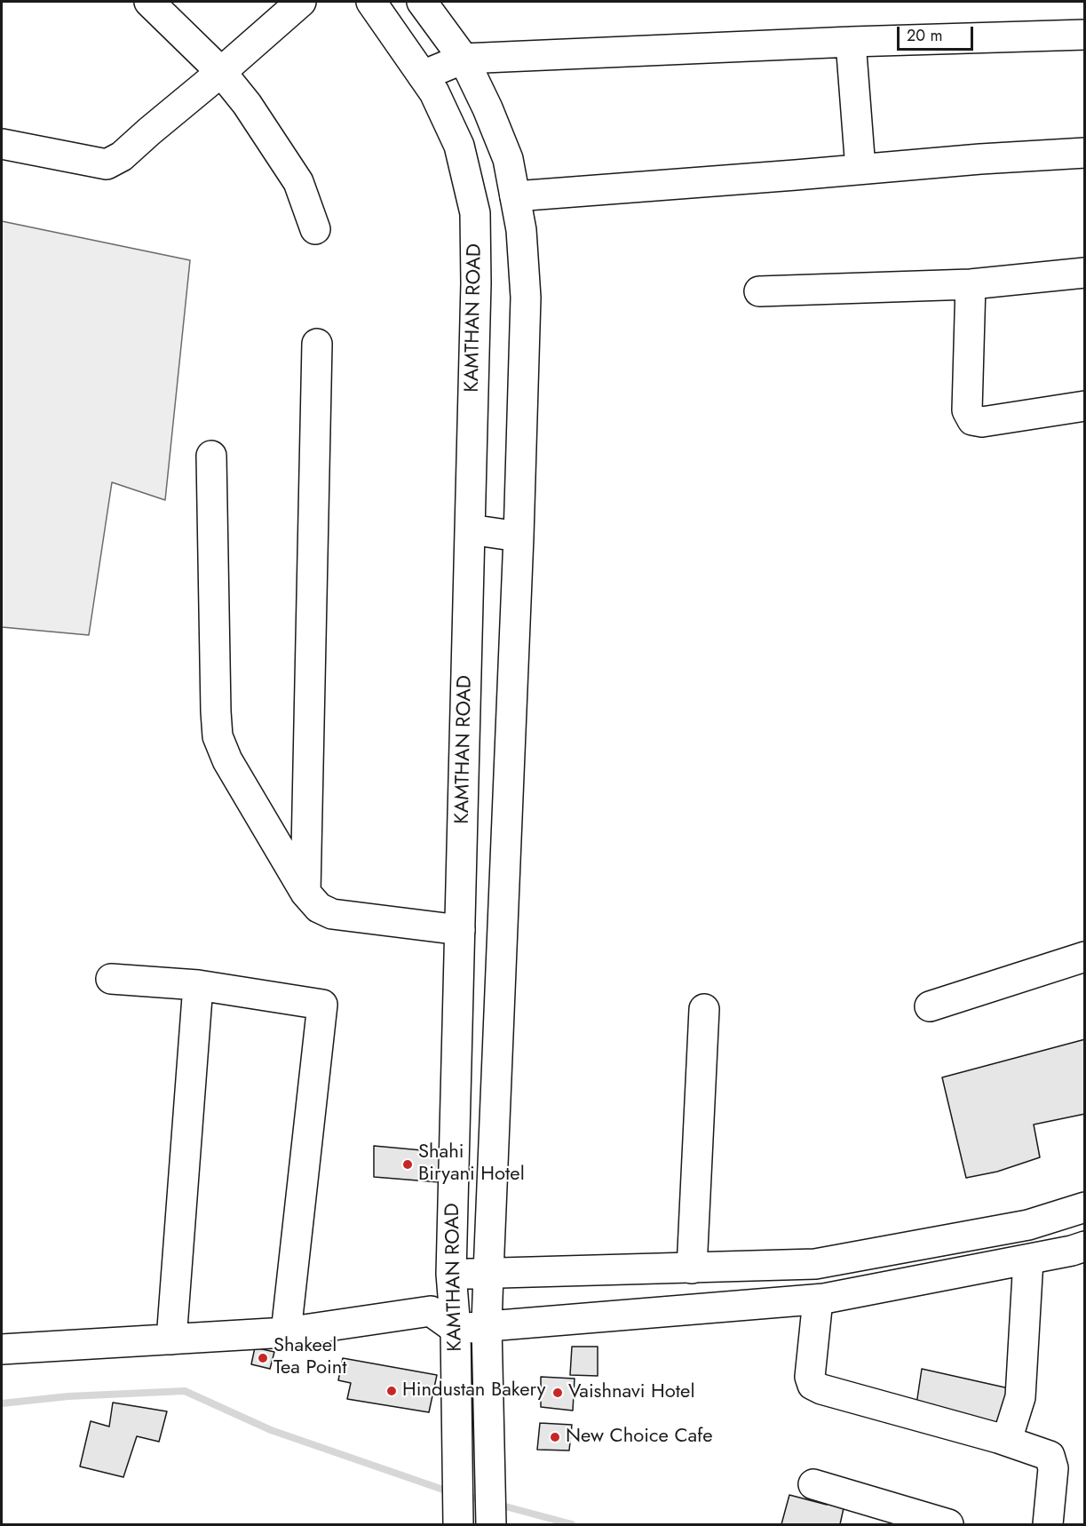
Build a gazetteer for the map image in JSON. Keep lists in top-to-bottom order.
{
  "streets": {
    "street": ["KAMTHAN ROAD"]
  },
  "places": [
    "Shahi Biryani Hotel",
    "Shakeel Tea Point",
    "Hindustan Bakery",
    "Vaishnavi Hotel",
    "New Choice Cafe"
  ],
  "scale_bar": "20 m"
}
